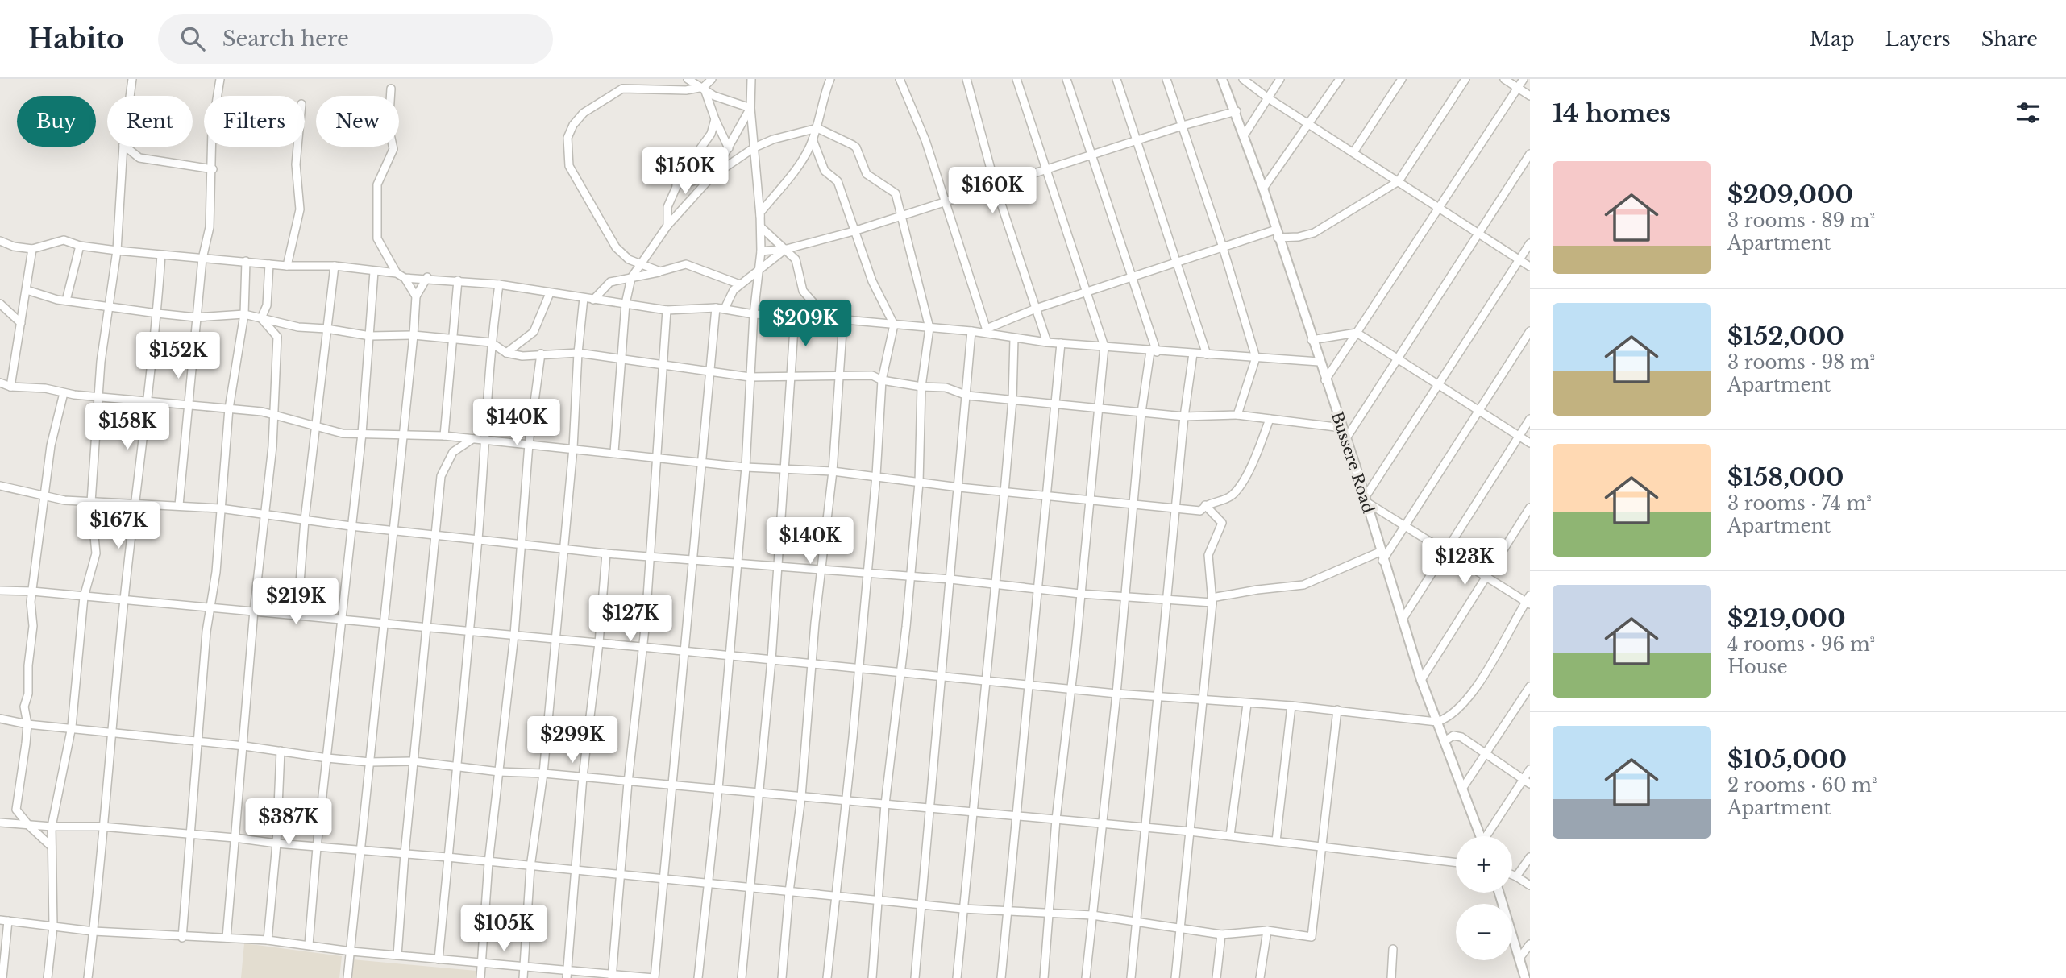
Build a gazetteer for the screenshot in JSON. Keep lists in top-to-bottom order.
{
  "streets": {
    "main road": ["Bussere Road"]
  },
  "page": {
    "header": "Habito",
    "search": "Search here",
    "nav": ["Map", "Layers", "Share"],
    "heading": "14 homes",
    "chip": [
      "Buy",
      "Rent",
      "Filters",
      "New"
    ],
    "list": [
      {
        "name": "$209,000",
        "note": "3 rooms · 89 m² · Apartment"
      },
      {
        "name": "$152,000",
        "note": "3 rooms · 98 m² · Apartment"
      },
      {
        "name": "$158,000",
        "note": "3 rooms · 74 m² · Apartment"
      },
      {
        "name": "$219,000",
        "note": "4 rooms · 96 m² · House"
      },
      {
        "name": "$105,000",
        "note": "2 rooms · 60 m² · Apartment"
      }
    ],
    "price": [
      "$150K",
      "$160K",
      "$209K",
      "$152K",
      "$140K",
      "$158K",
      "$167K",
      "$140K",
      "$123K",
      "$219K",
      "$127K",
      "$299K",
      "$387K",
      "$105K"
    ],
    "map_buttons": ["+", "−"]
  }
}
